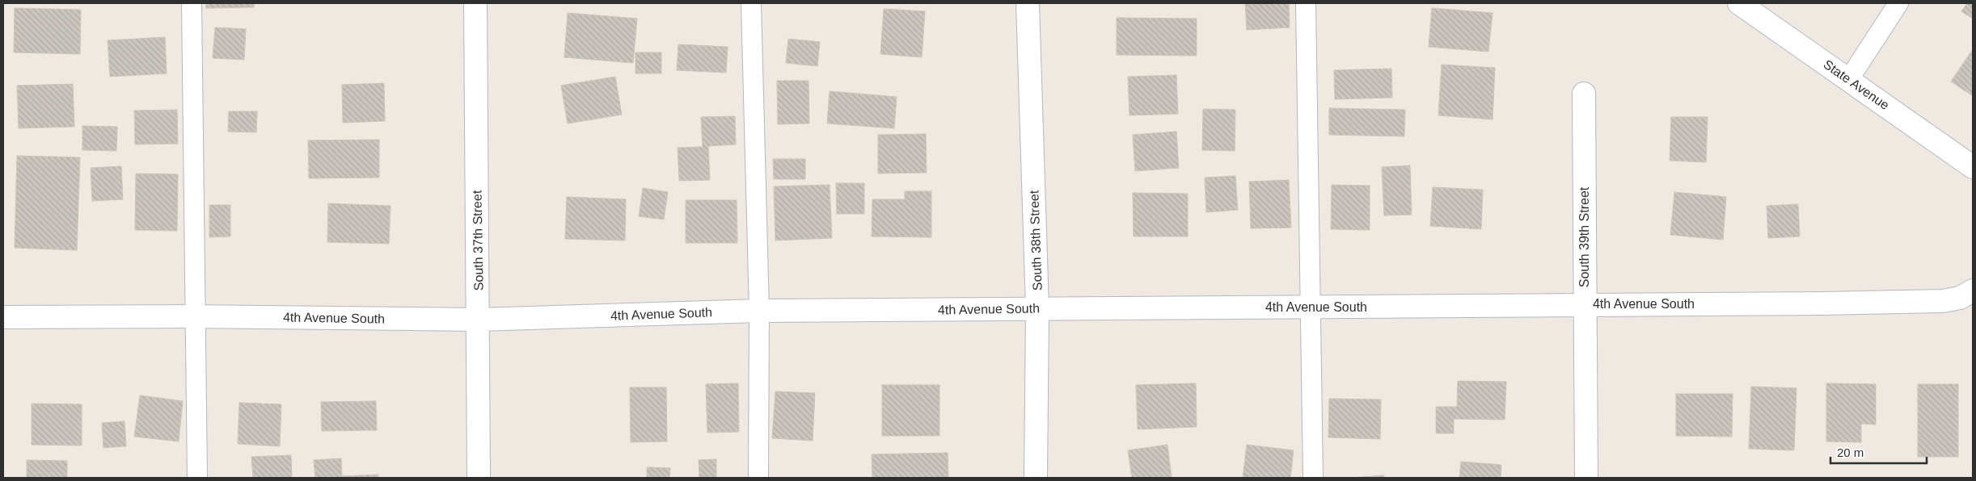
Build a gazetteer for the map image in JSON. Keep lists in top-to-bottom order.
{
  "streets": {
    "street": [
      "State Avenue",
      "South 39th Street",
      "South 37th Street",
      "South 38th Street",
      "4th Avenue South"
    ]
  },
  "crossings": [
    ["South 39th Street", "4th Avenue South"],
    ["South 37th Street", "4th Avenue South"],
    ["South 38th Street", "4th Avenue South"]
  ],
  "scale_bar": "20 m"
}
